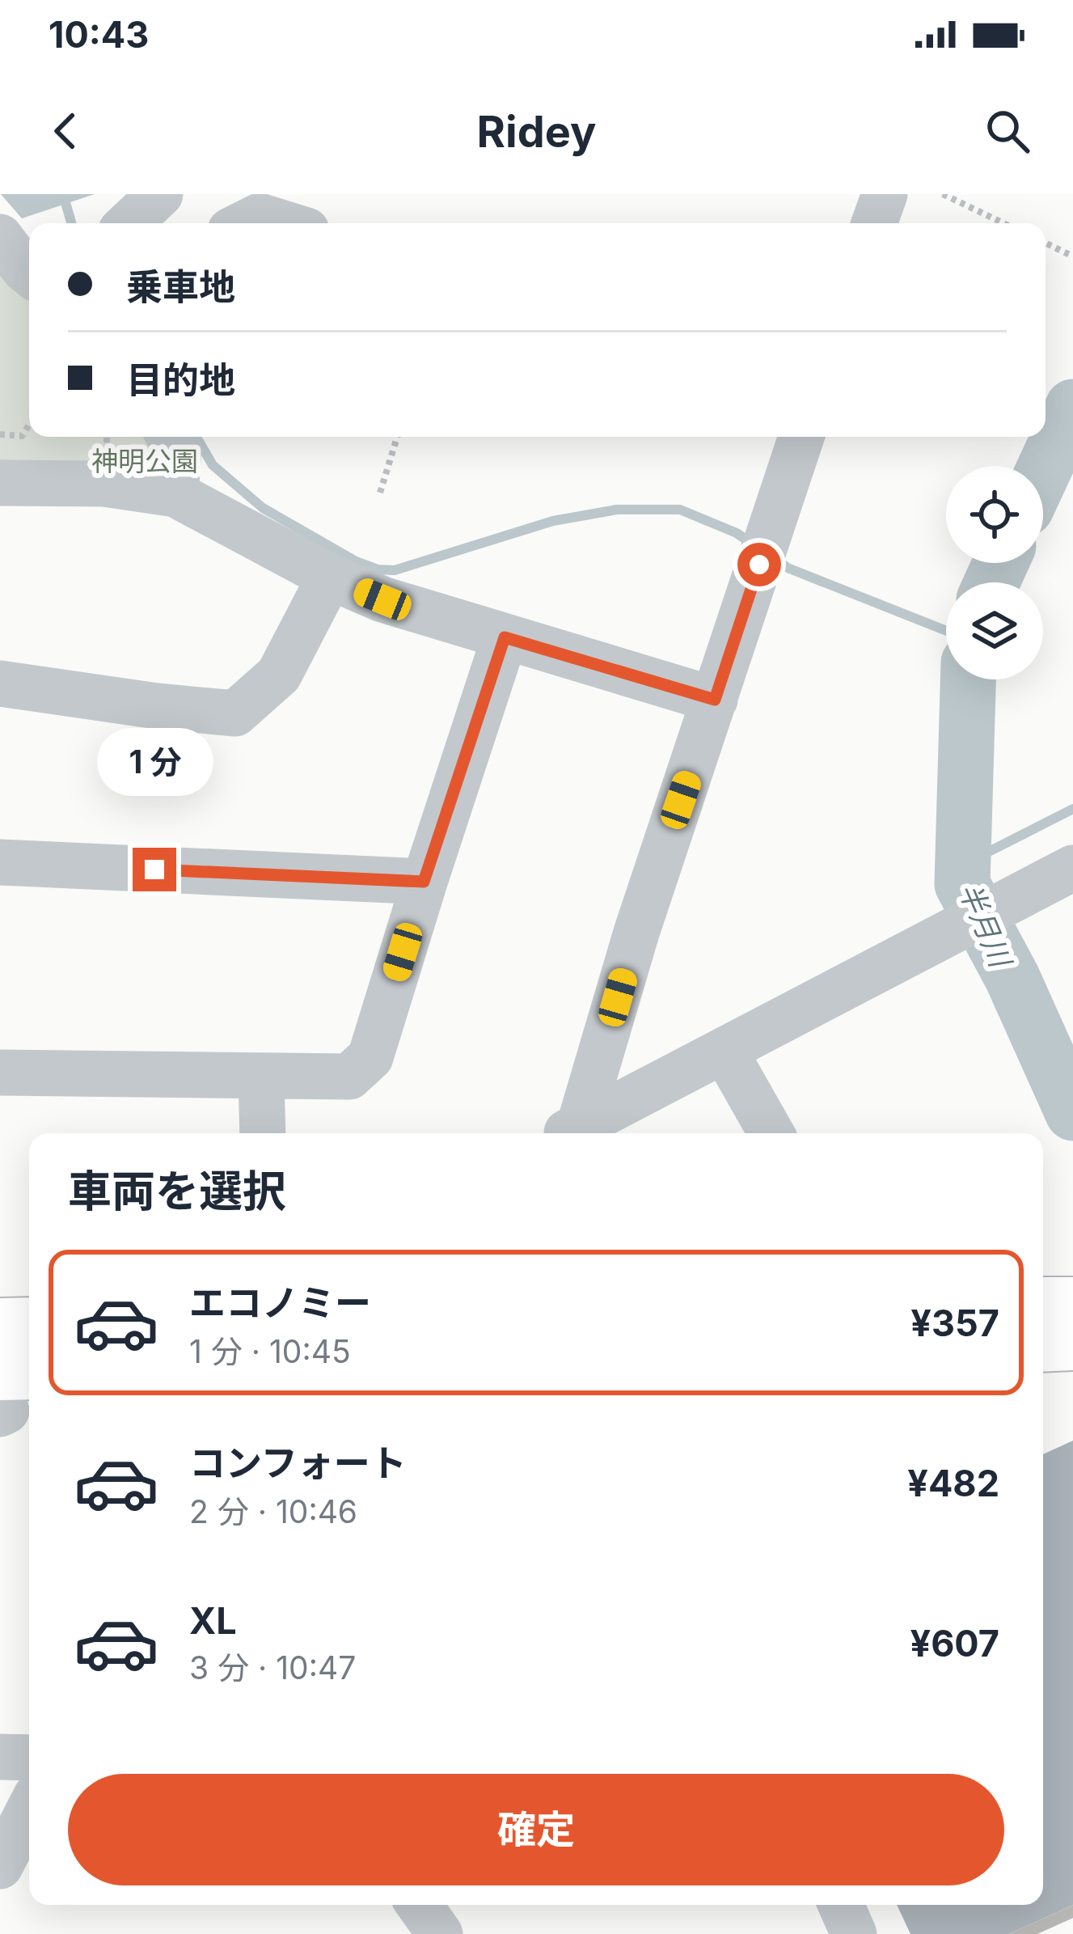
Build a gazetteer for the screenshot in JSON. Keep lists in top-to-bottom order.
{
  "water": ["半月川"],
  "parks": ["神明公園"],
  "page": {
    "status": "10:43",
    "header": "Ridey",
    "banner": ["乗車地", "目的地"],
    "bubble": "1 分",
    "heading": "車両を選択",
    "list": [
      {
        "name": "エコノミー",
        "note": "1 分 · 10:45",
        "value": "¥357"
      },
      {
        "name": "コンフォート",
        "note": "2 分 · 10:46",
        "value": "¥482"
      },
      {
        "name": "XL",
        "note": "3 分 · 10:47",
        "value": "¥607"
      }
    ],
    "buttons": "確定"
  }
}
